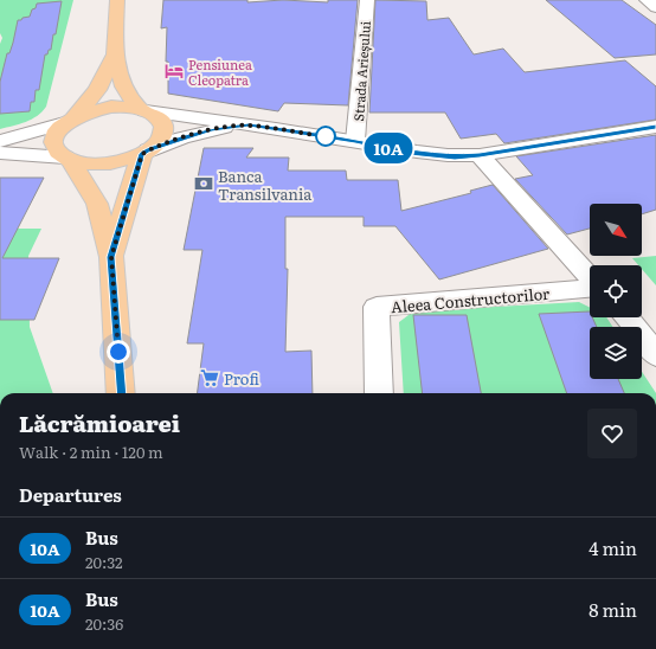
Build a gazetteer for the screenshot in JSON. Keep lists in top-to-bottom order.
{
  "streets": {
    "street": ["Strada Arieșului", "Aleea Constructorilor"]
  },
  "places": {
    "hotel": ["Pensiunea Cleopatra"],
    "bank": ["Banca Transilvania"],
    "supermarket": ["Profi"]
  },
  "lines": ["bus line 10A"],
  "north": "bottom right",
  "page": {
    "on_map": "10A",
    "heading": [
      ["Lăcrămioarei", "Walk · 2 min · 120 m"],
      "Departures"
    ],
    "list": [
      {
        "mark": "10A",
        "name": "Bus",
        "note": "20:32",
        "value": "4 min"
      },
      {
        "mark": "10A",
        "name": "Bus",
        "note": "20:36",
        "value": "8 min"
      }
    ]
  }
}
